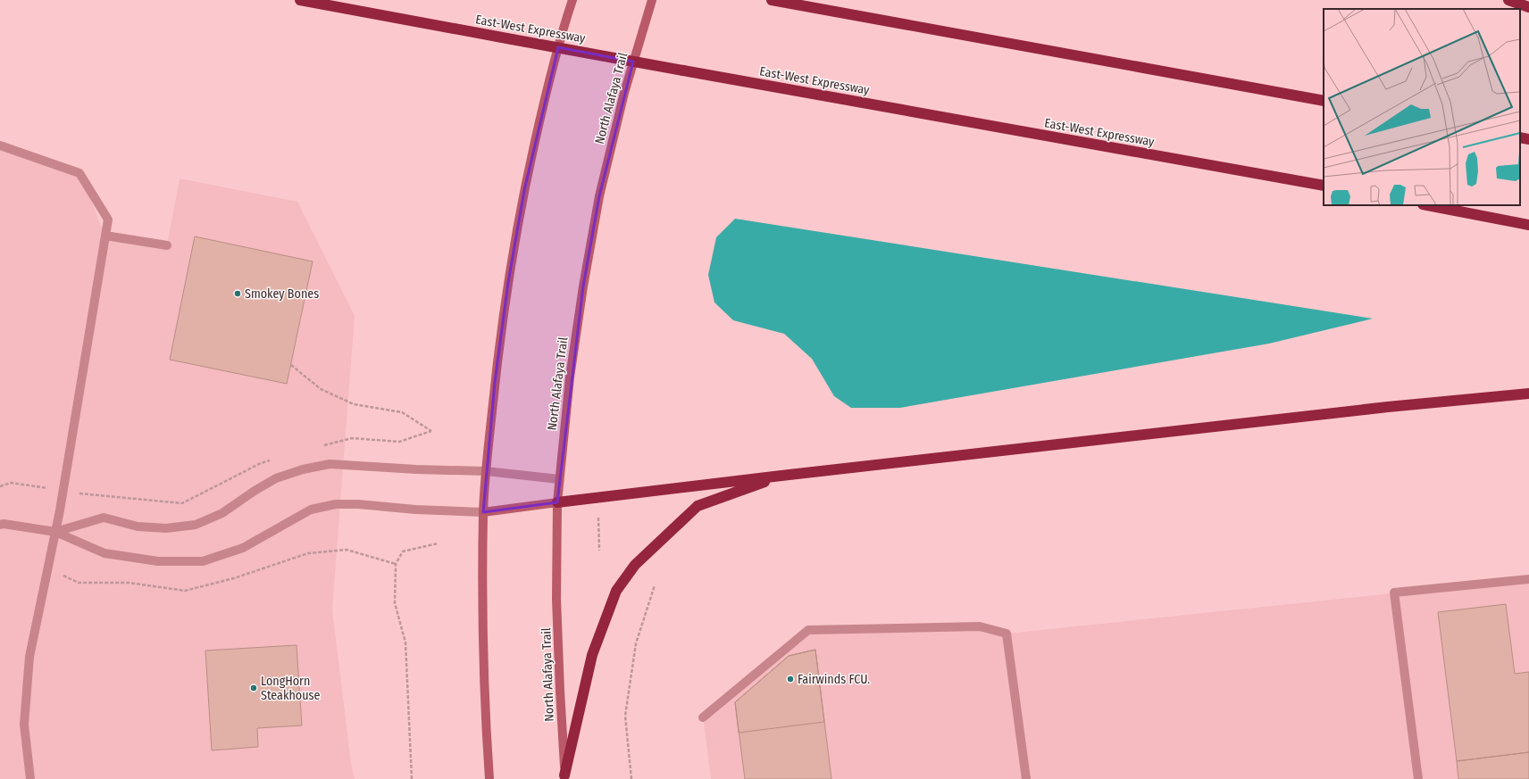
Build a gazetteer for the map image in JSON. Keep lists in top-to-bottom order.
{
  "streets": {
    "highway": ["East-West Expressway"],
    "main road": ["North Alafaya Trail"]
  },
  "places": ["Smokey Bones", "Fairwinds FCU.", "LongHorn Steakhouse"]
}
